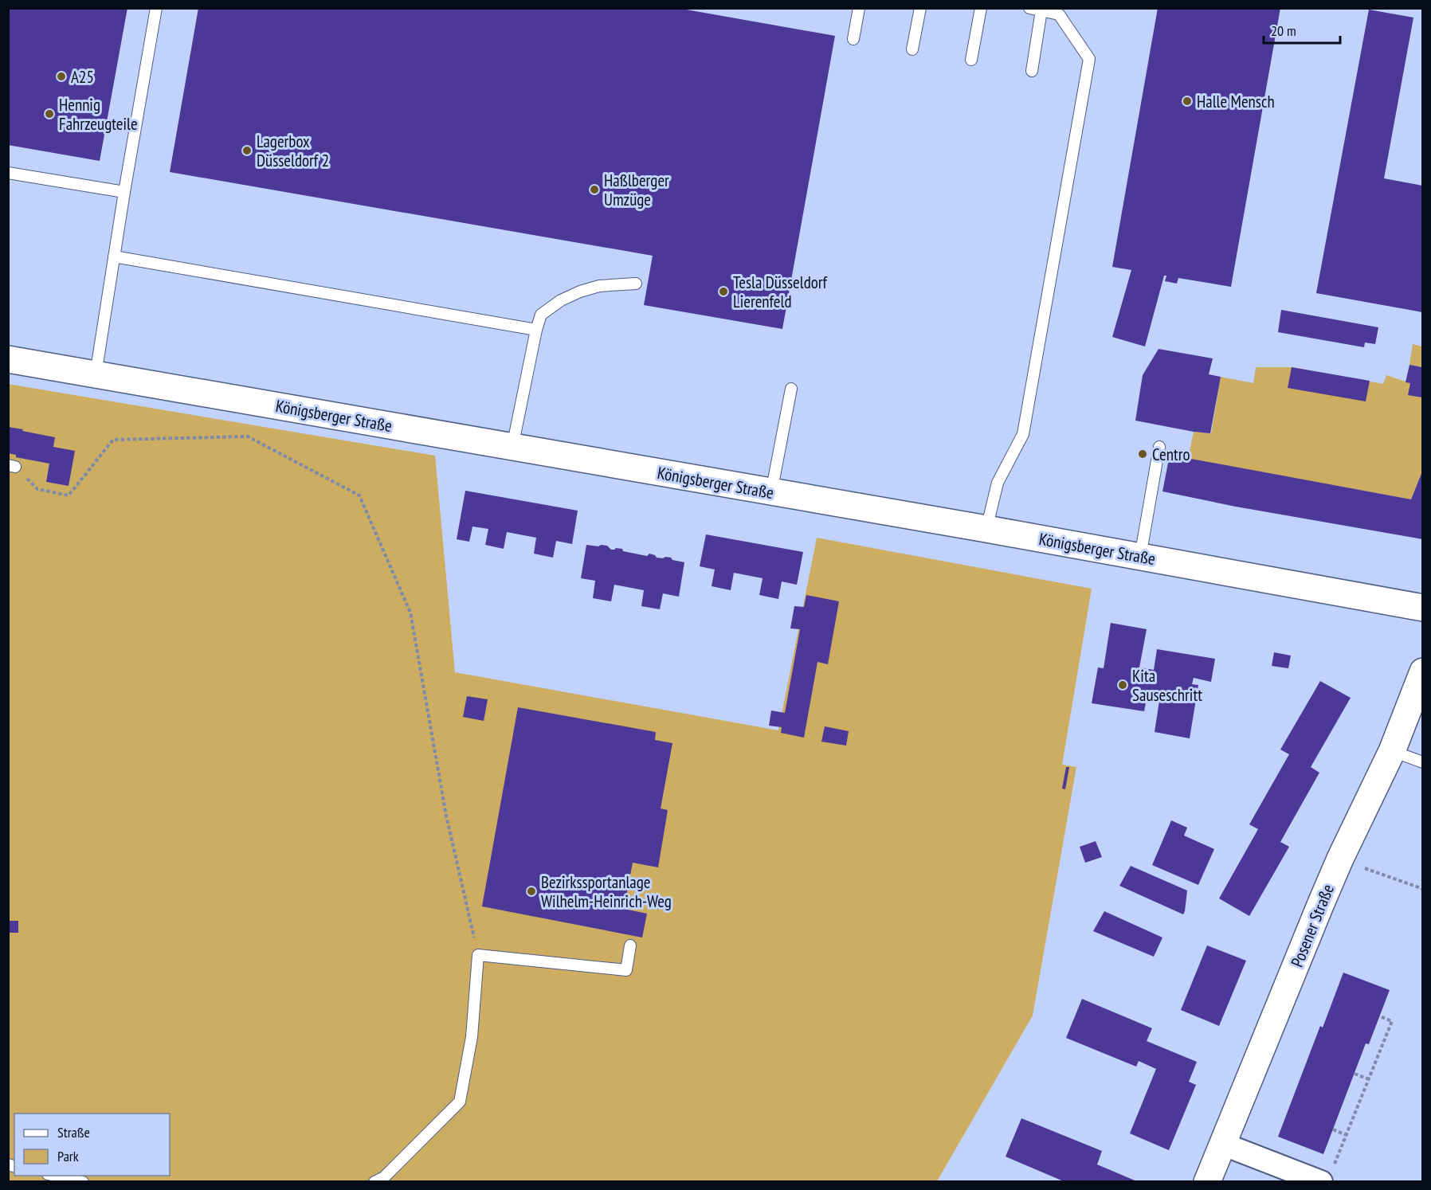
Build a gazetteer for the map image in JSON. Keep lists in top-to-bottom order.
{
  "streets": {
    "main road": ["Königsberger Straße", "Posener Straße"]
  },
  "places": [
    "A25",
    "Halle Mensch",
    "Hennig Fahrzeugteile",
    "Lagerbox Düsseldorf 2",
    "Haßlberger Umzüge",
    "Tesla Düsseldorf Lierenfeld",
    "Centro",
    "Kita Sauseschritt",
    "Bezirkssportanlage Wilhelm-Heinrich-Weg"
  ],
  "legend": ["Straße", "Park"],
  "scale_bar": "20 m"
}
